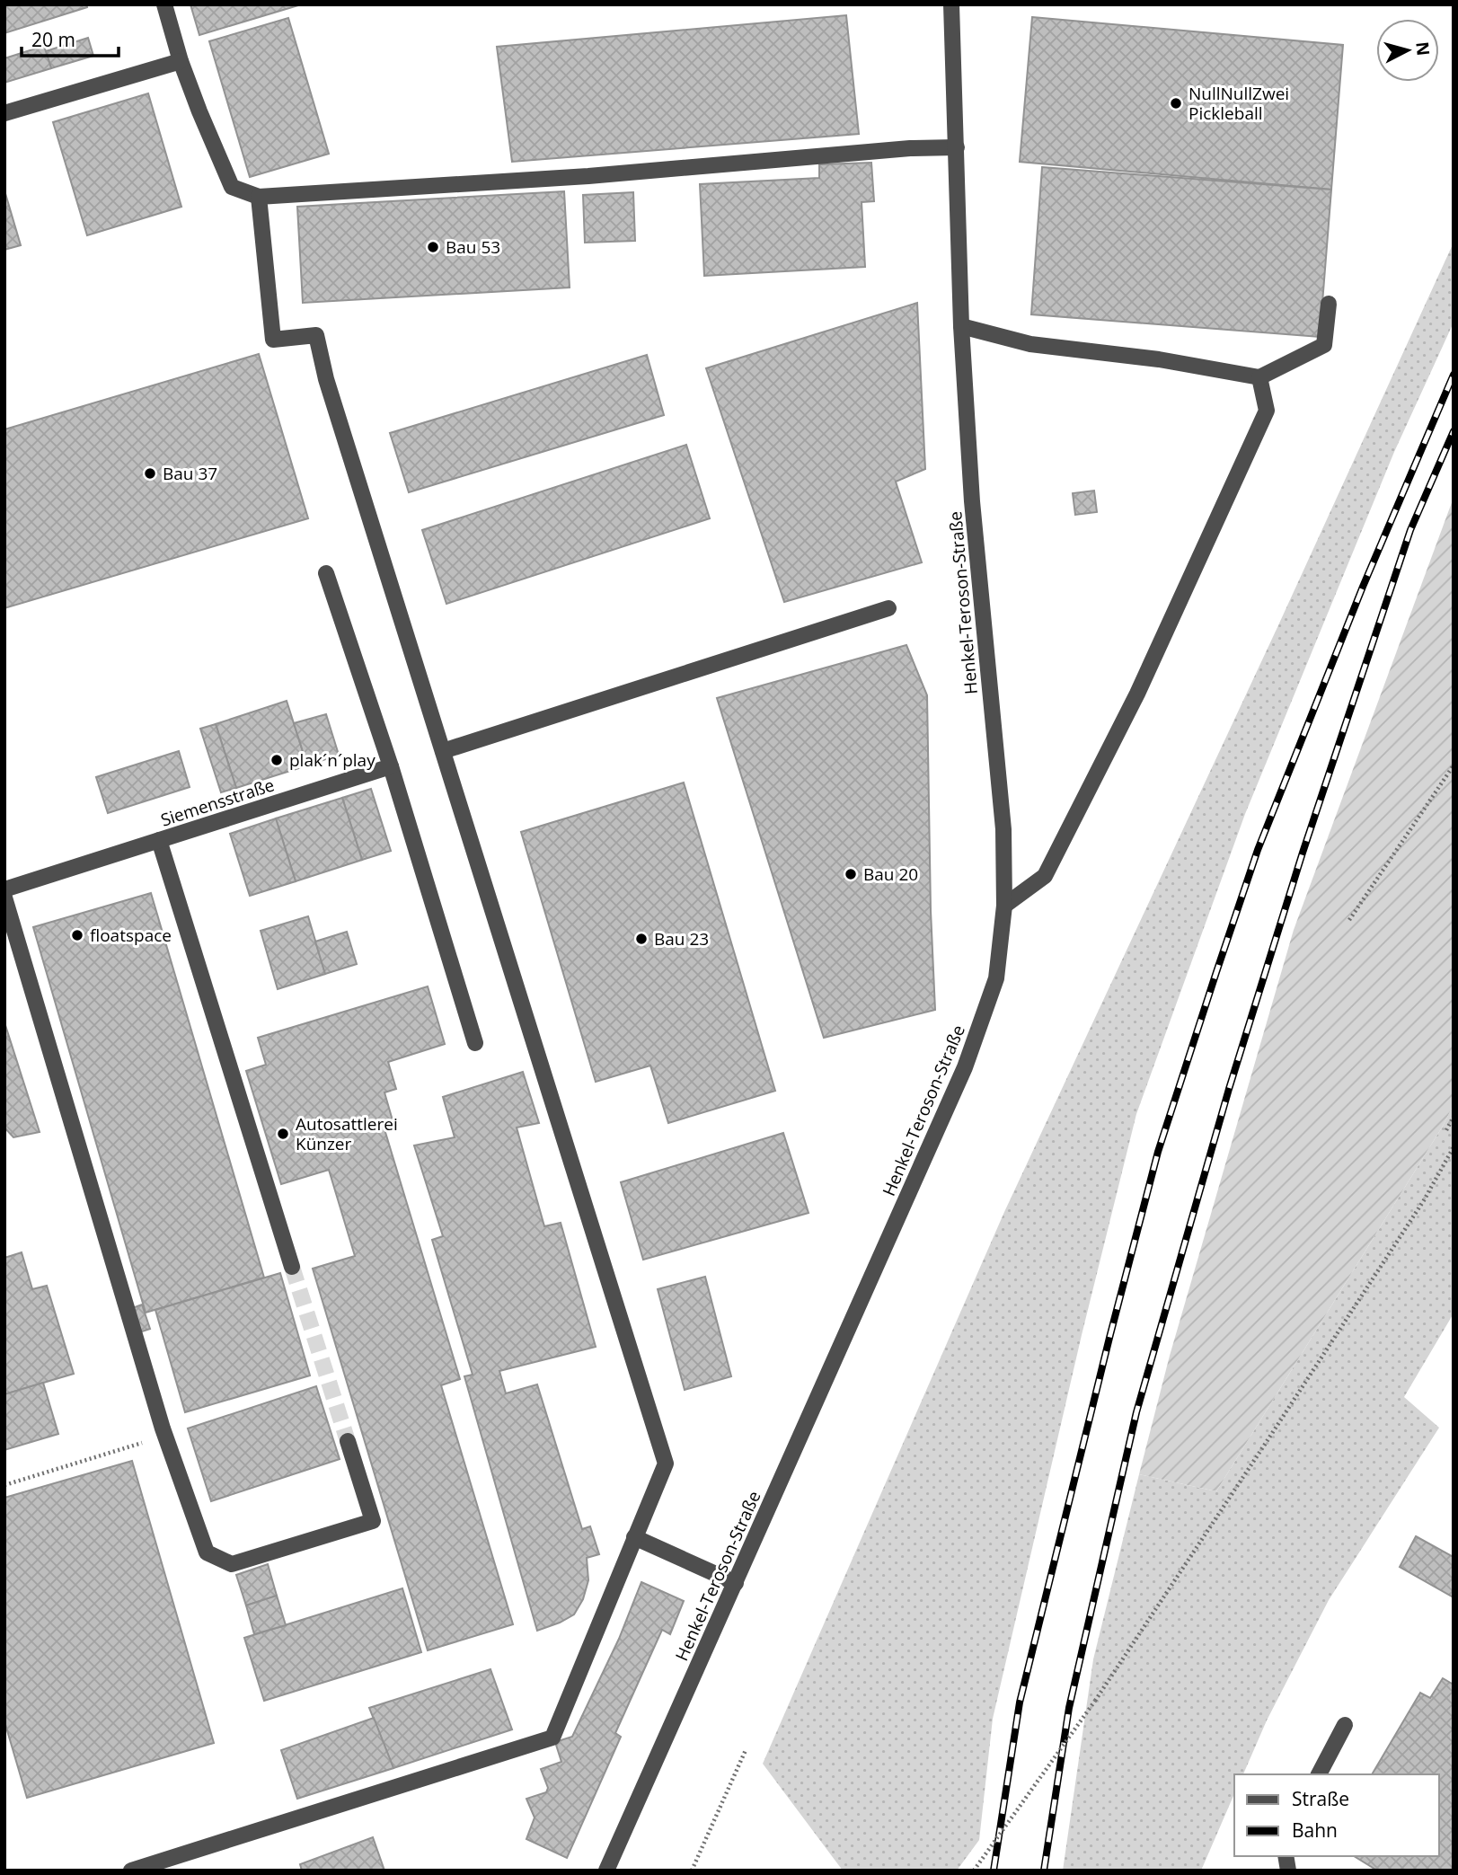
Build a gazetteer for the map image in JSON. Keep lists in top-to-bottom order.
{
  "streets": {
    "street": ["Henkel-Teroson-Straße", "Siemensstraße"]
  },
  "places": [
    "NullNullZwei Pickleball",
    "Bau 53",
    "Bau 37",
    "plak´n´play",
    "Bau 20",
    "floatspace",
    "Bau 23",
    "Autosattlerei Künzer"
  ],
  "legend": ["Straße", "Bahn"],
  "scale_bar": "20 m",
  "north": "right"
}
